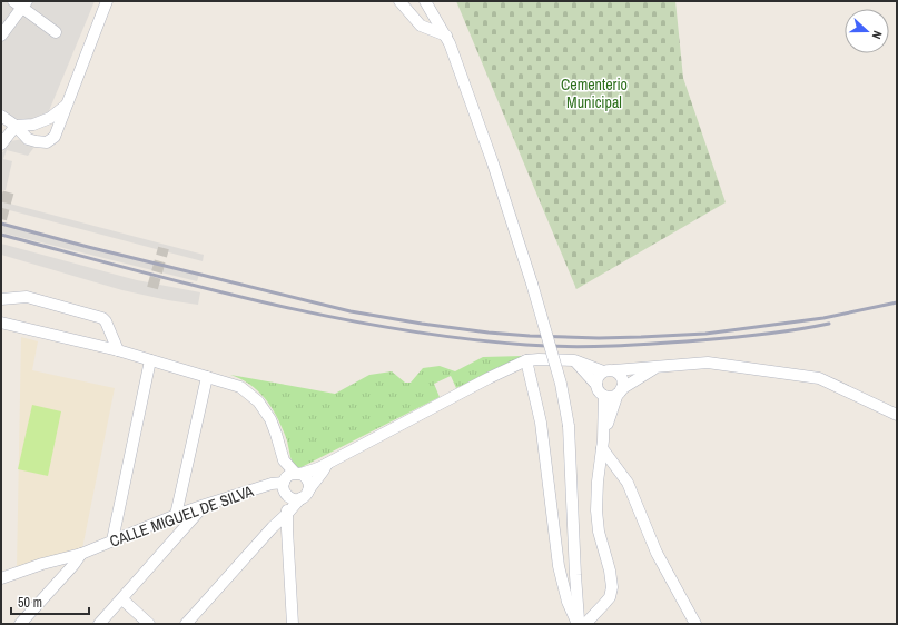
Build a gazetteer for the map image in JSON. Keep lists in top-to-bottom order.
{
  "streets": {
    "street": ["CALLE MIGUEL DE SILVA"]
  },
  "parks": ["Cementerio Municipal"],
  "scale_bar": "50 m",
  "north": "right"
}
